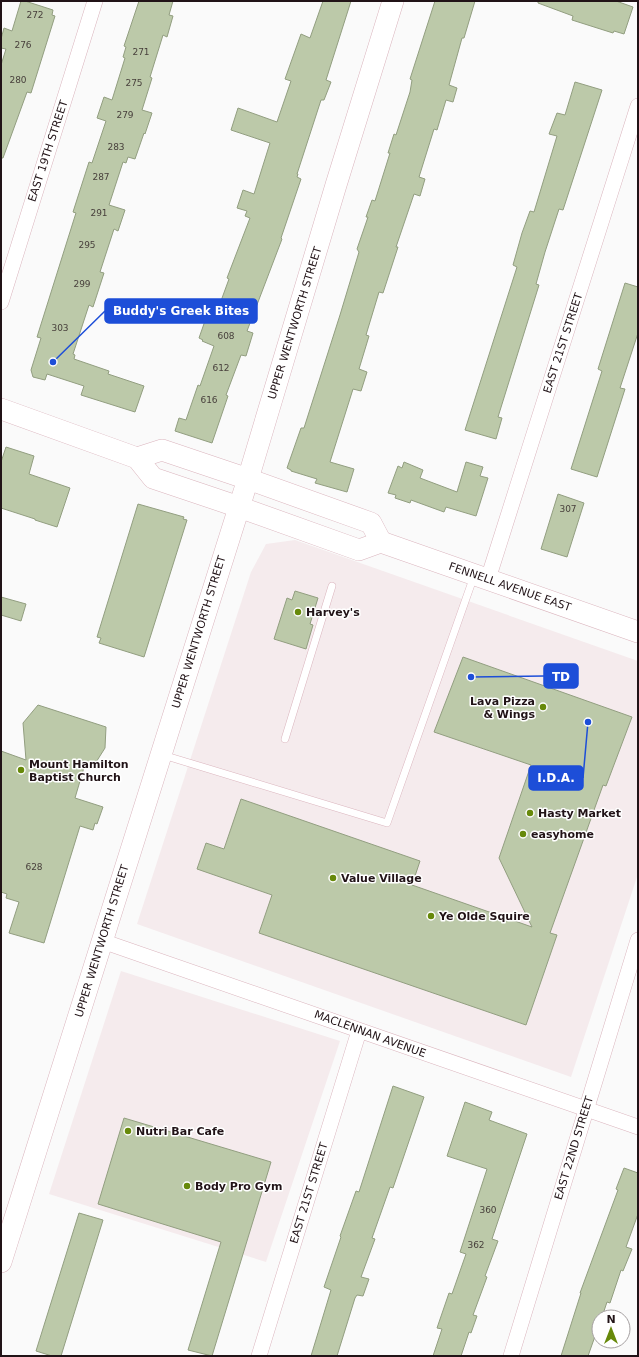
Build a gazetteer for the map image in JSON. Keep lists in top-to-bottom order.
{
  "streets": {
    "main road": ["UPPER WENTWORTH STREET", "FENNELL AVENUE EAST"],
    "street": [
      "EAST 19TH STREET",
      "EAST 21ST STREET",
      "MACLENNAN AVENUE",
      "EAST 22ND STREET"
    ]
  },
  "crossings": [
    ["UPPER WENTWORTH STREET", "MACLENNAN AVENUE"],
    ["EAST 21ST STREET", "FENNELL AVENUE EAST"],
    ["EAST 21ST STREET", "MACLENNAN AVENUE"],
    ["MACLENNAN AVENUE", "EAST 22ND STREET"]
  ],
  "places": [
    "Buddy's Greek Bites",
    "Harvey's",
    "TD",
    "Lava Pizza & Wings",
    "I.D.A.",
    "Mount Hamilton Baptist Church",
    "Hasty Market",
    "easyhome",
    "Value Village",
    "Ye Olde Squire",
    "Nutri Bar Cafe",
    "Body Pro Gym"
  ],
  "house_numbers": [
    "272",
    "276",
    "271",
    "280",
    "275",
    "279",
    "283",
    "287",
    "291",
    "295",
    "299",
    "303",
    "608",
    "612",
    "616",
    "307",
    "628",
    "360",
    "362"
  ],
  "north": "top"
}
